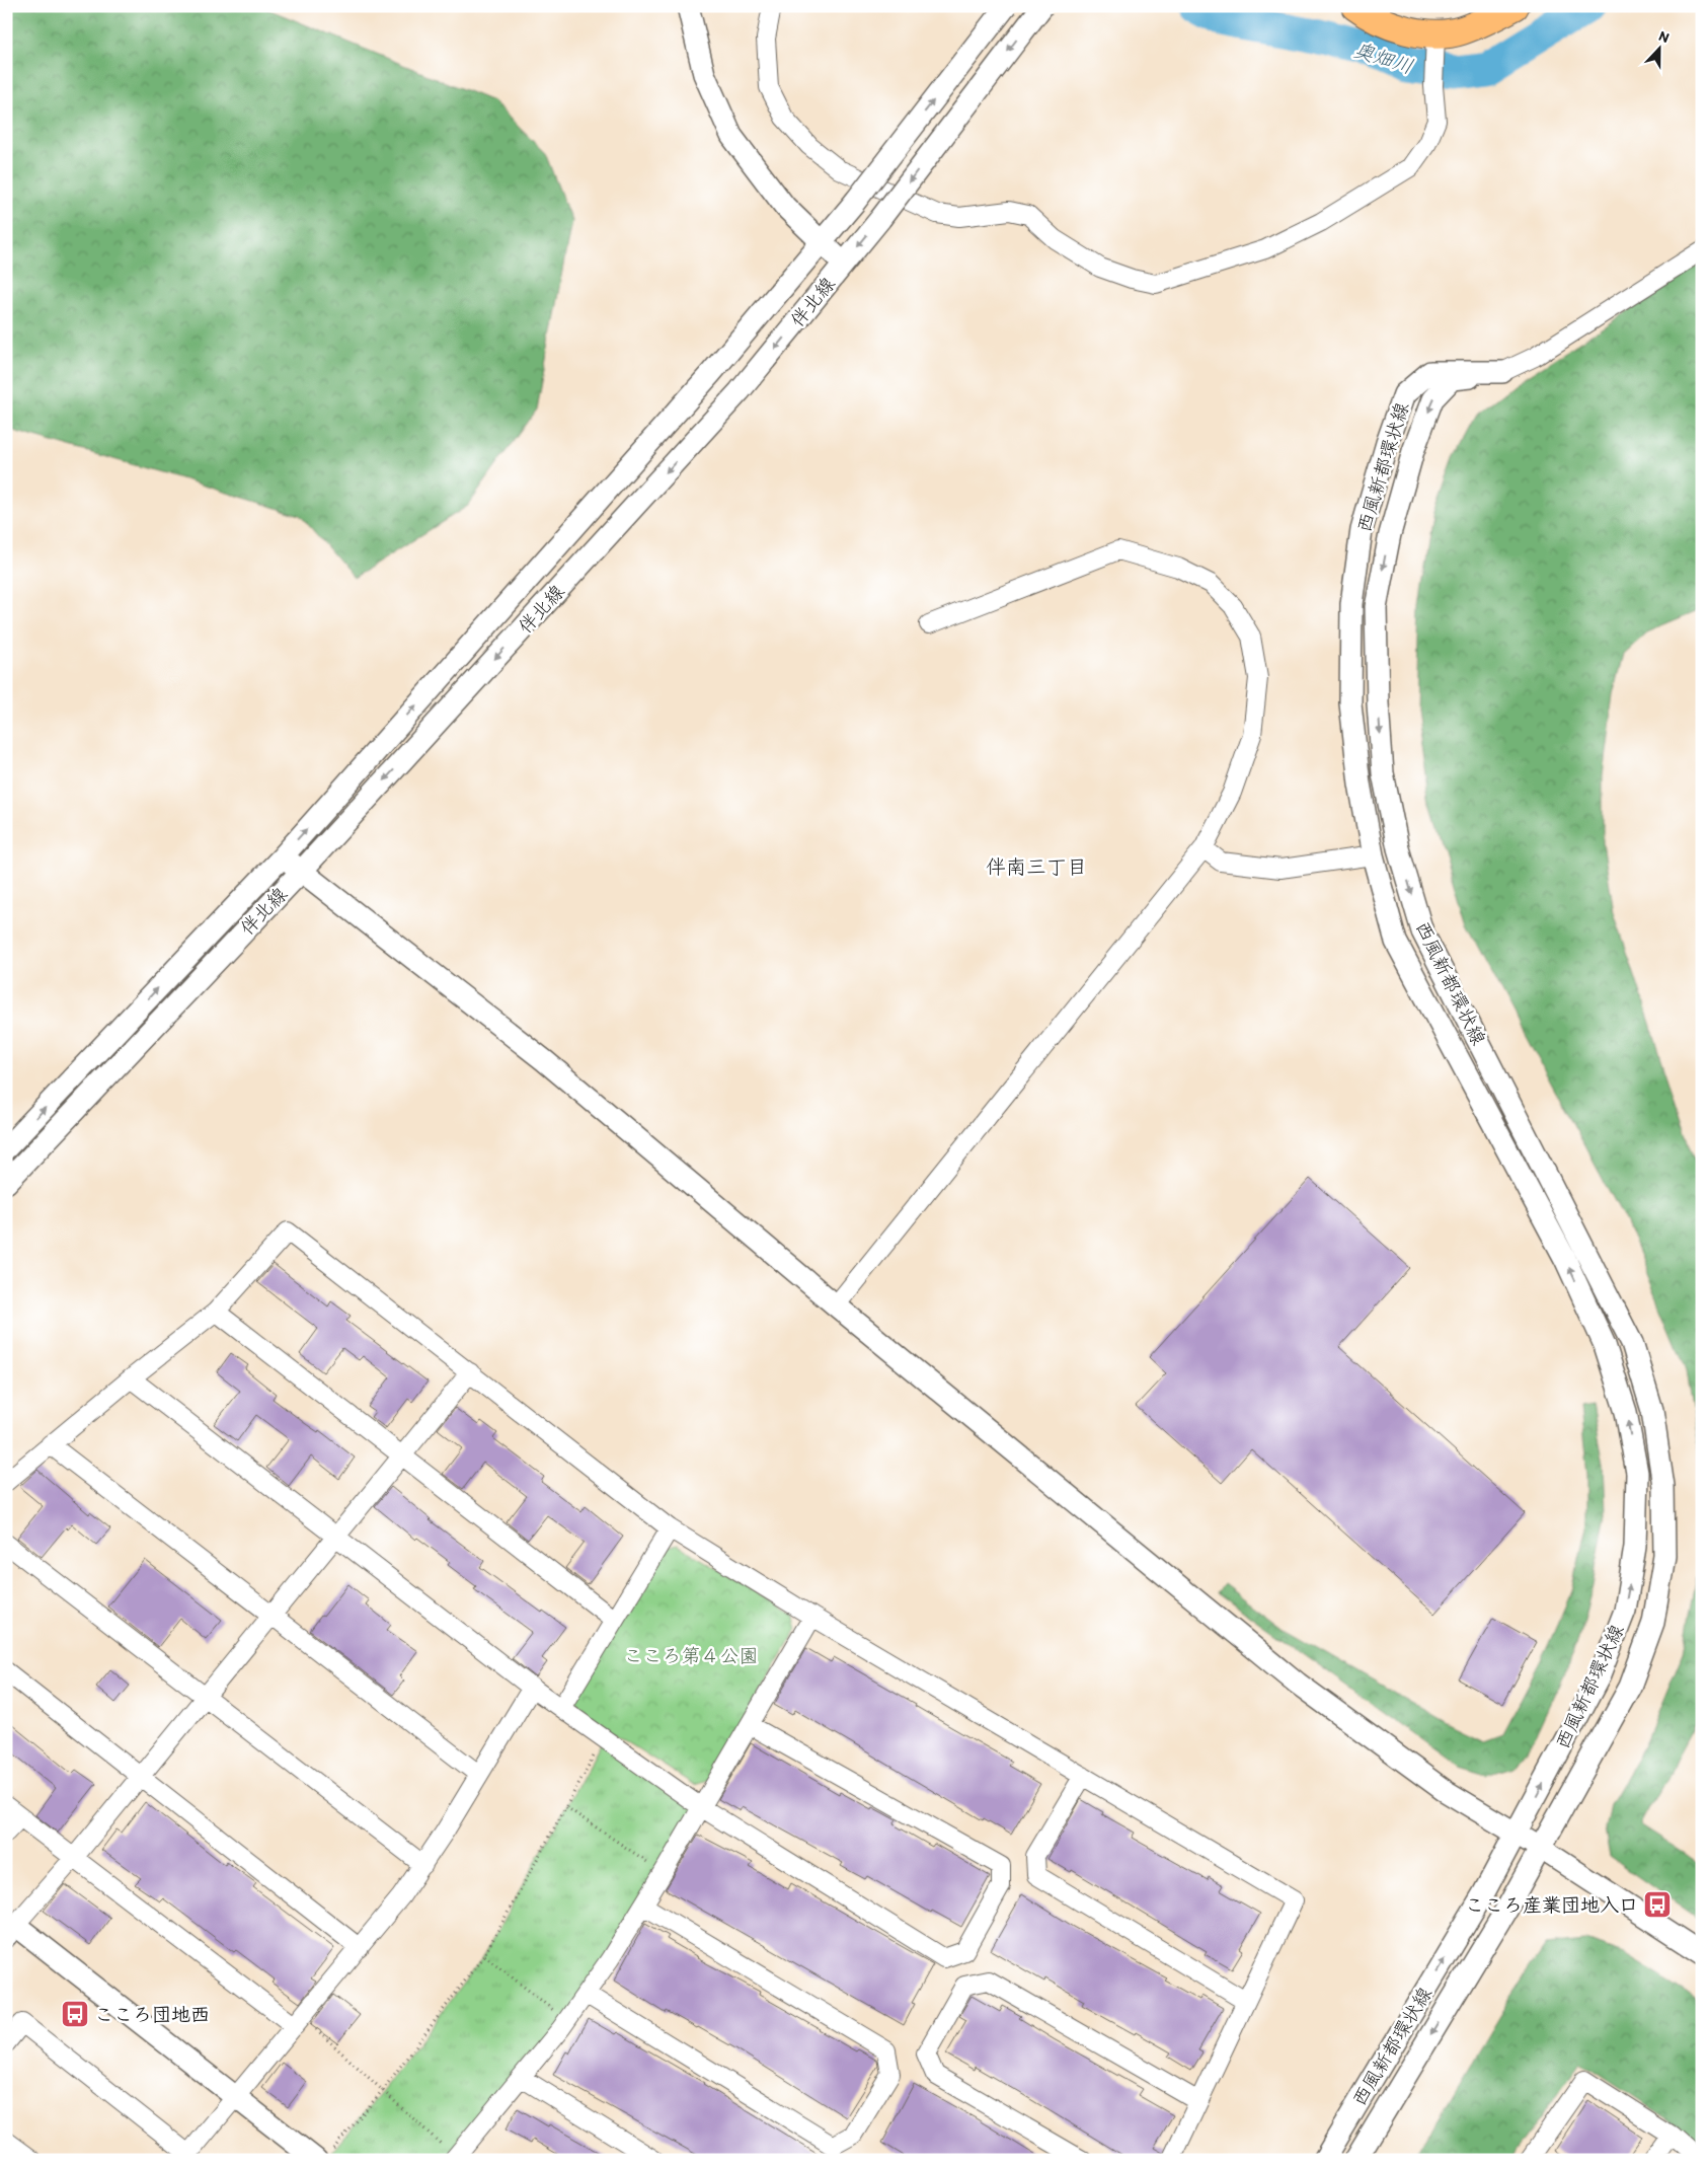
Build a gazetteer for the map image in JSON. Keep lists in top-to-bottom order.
{
  "streets": {
    "street": ["伴北線", "西風新都環状線"]
  },
  "districts": ["伴南三丁目"],
  "water": ["奥畑川"],
  "parks": ["こころ第４公園"],
  "places": {
    "bus stop": ["こころ産業団地入口", "こころ団地西"]
  },
  "north": "top"
}
